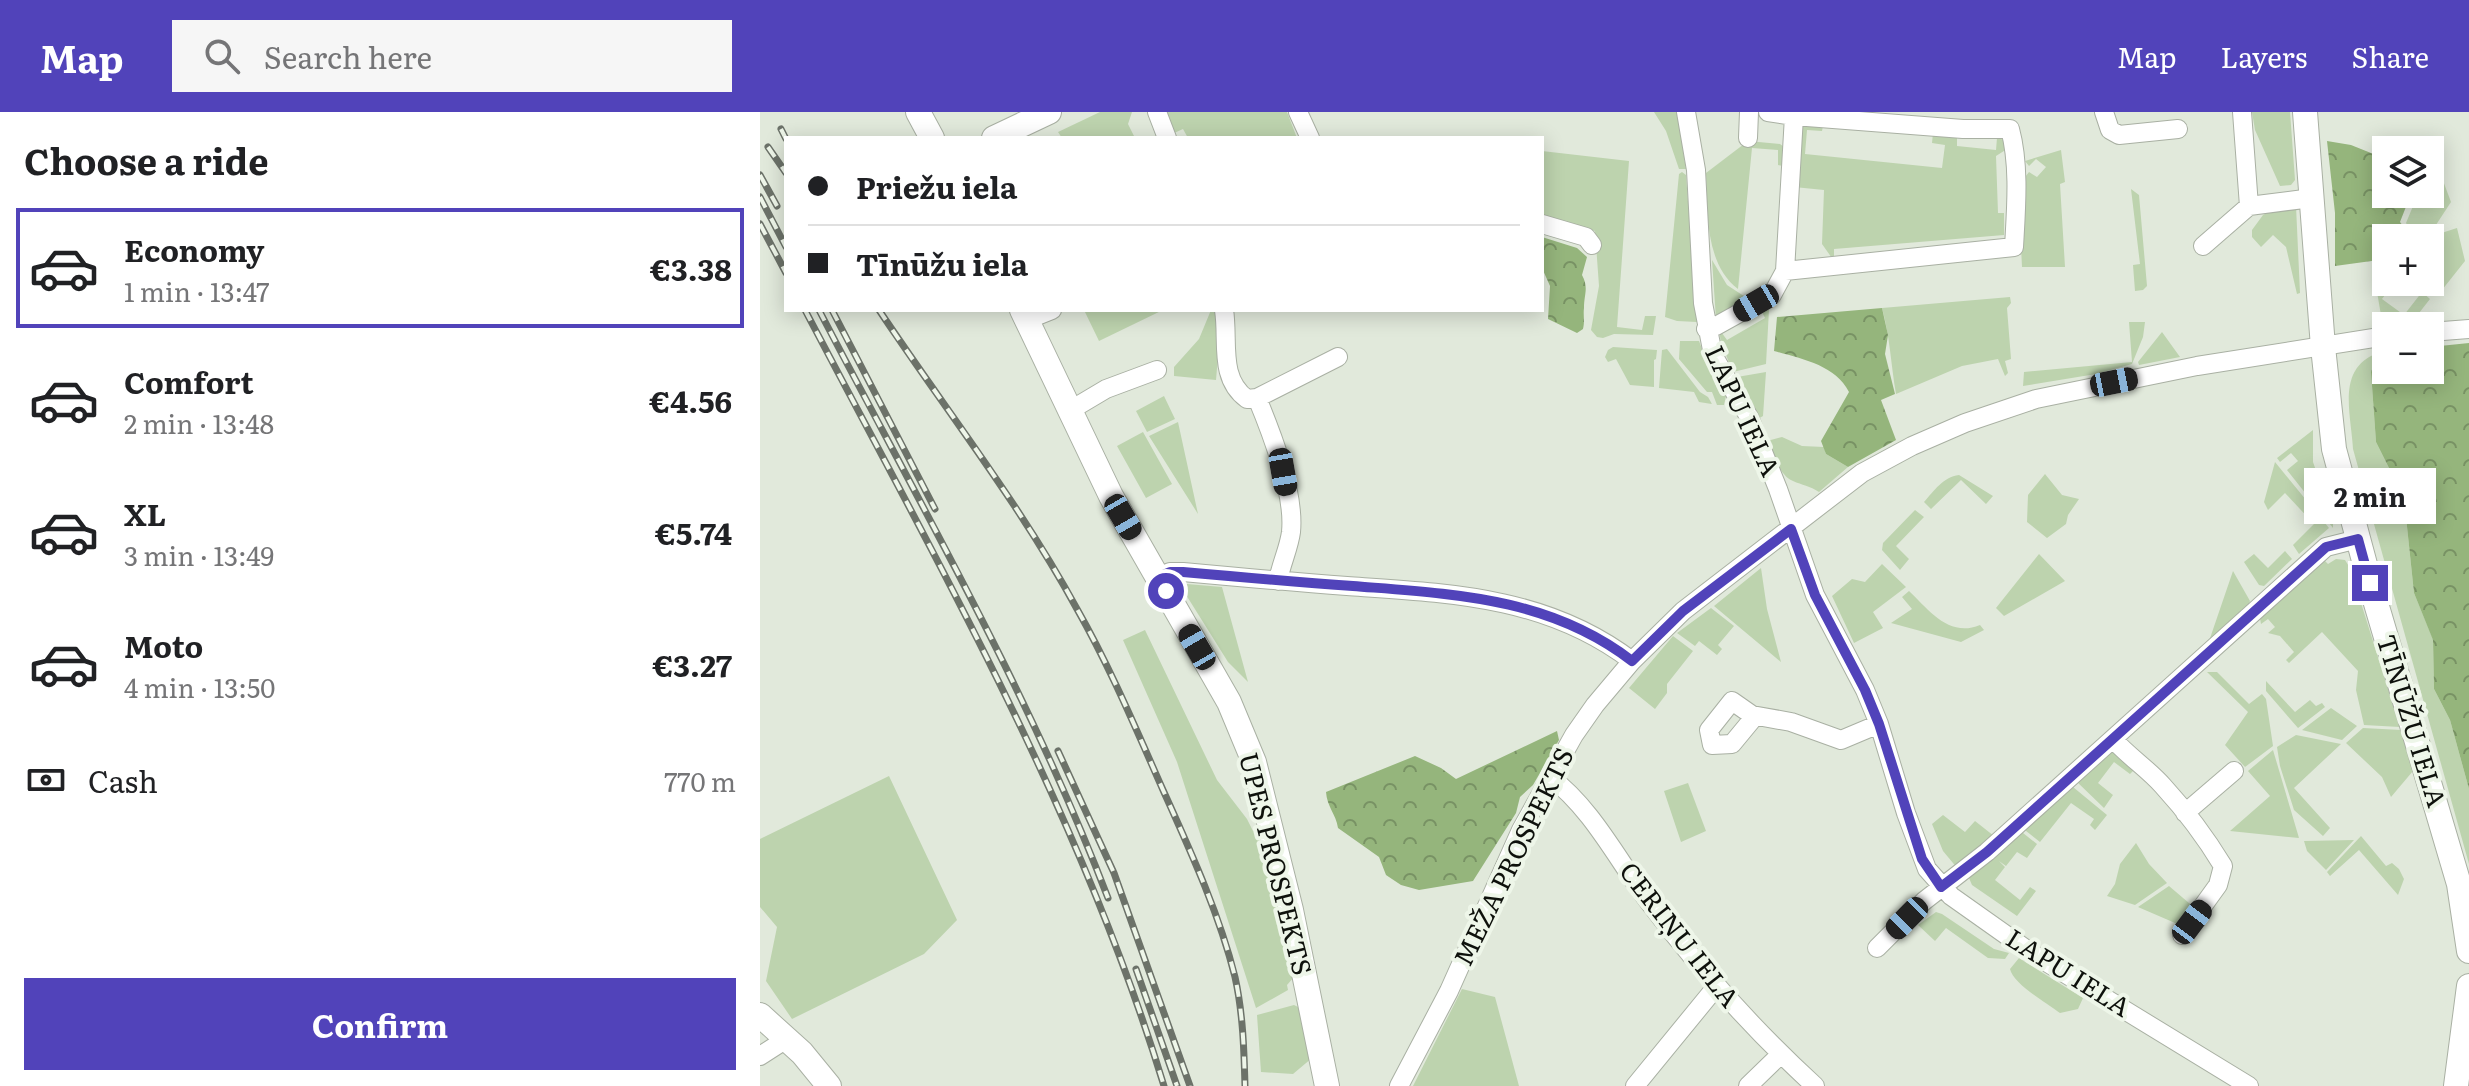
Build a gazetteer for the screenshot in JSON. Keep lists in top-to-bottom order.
{
  "streets": {
    "main road": ["TĪNŪŽU IELA", "UPES PROSPEKTS"],
    "street": ["LAPU IELA", "MEŽA PROSPEKTS", "CERIŅU IELA"]
  },
  "crossings": [
    ["LAPU IELA", "MEŽA PROSPEKTS"],
    ["TĪNŪŽU IELA", "MEŽA PROSPEKTS"],
    ["MEŽA PROSPEKTS", "CERIŅU IELA"]
  ],
  "page": {
    "header": "Map",
    "search": "Search here",
    "nav": ["Map", "Layers", "Share"],
    "heading": "Choose a ride",
    "map_buttons": ["+", "−"],
    "banner": ["Priežu iela", "Tīnūžu iela"],
    "list": [
      {
        "name": "Economy",
        "note": "1 min · 13:47",
        "value": "€3.38"
      },
      {
        "name": "Comfort",
        "note": "2 min · 13:48",
        "value": "€4.56"
      },
      {
        "name": "XL",
        "note": "3 min · 13:49",
        "value": "€5.74"
      },
      {
        "name": "Moto",
        "note": "4 min · 13:50",
        "value": "€3.27"
      }
    ],
    "bubble": "2 min",
    "pay": ["Cash", "770 m"],
    "buttons": "Confirm"
  }
}
